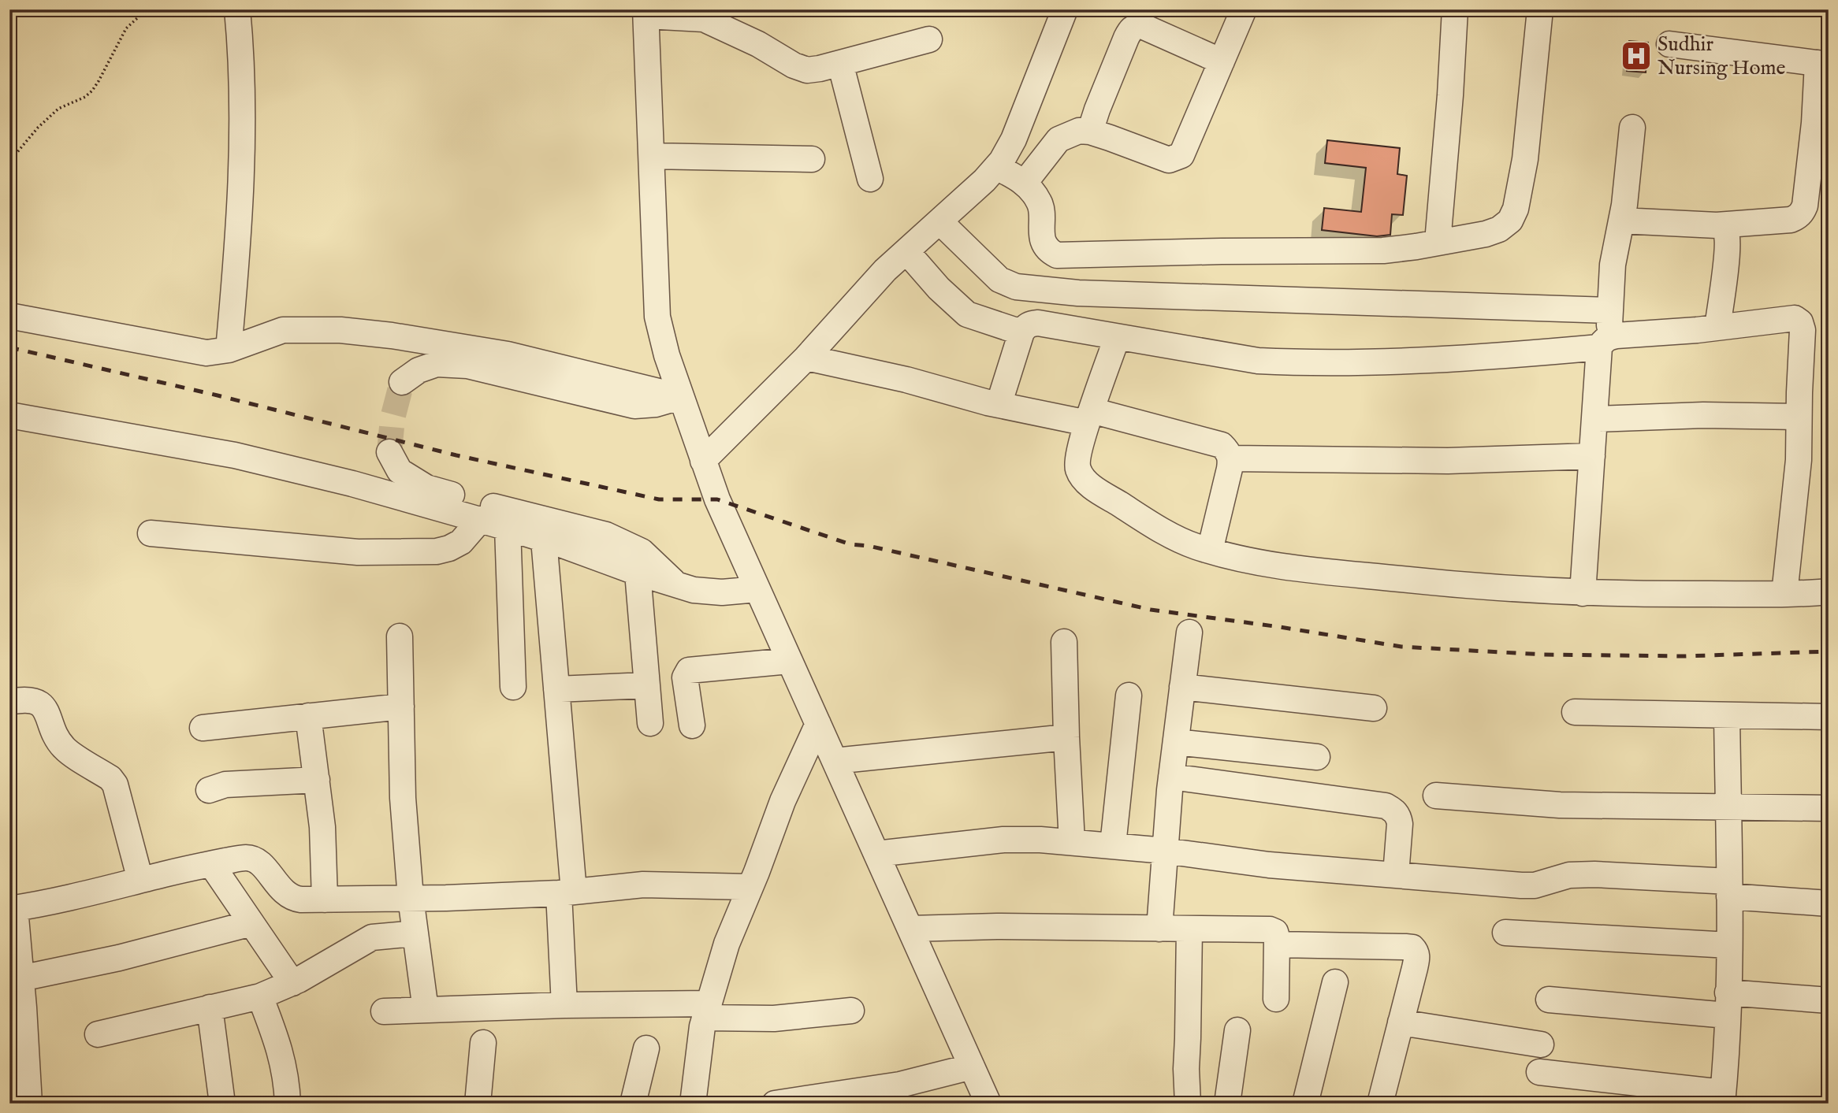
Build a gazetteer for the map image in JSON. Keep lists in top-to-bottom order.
{
  "places": {
    "hospital": ["Sudhir Nursing Home"]
  }
}
